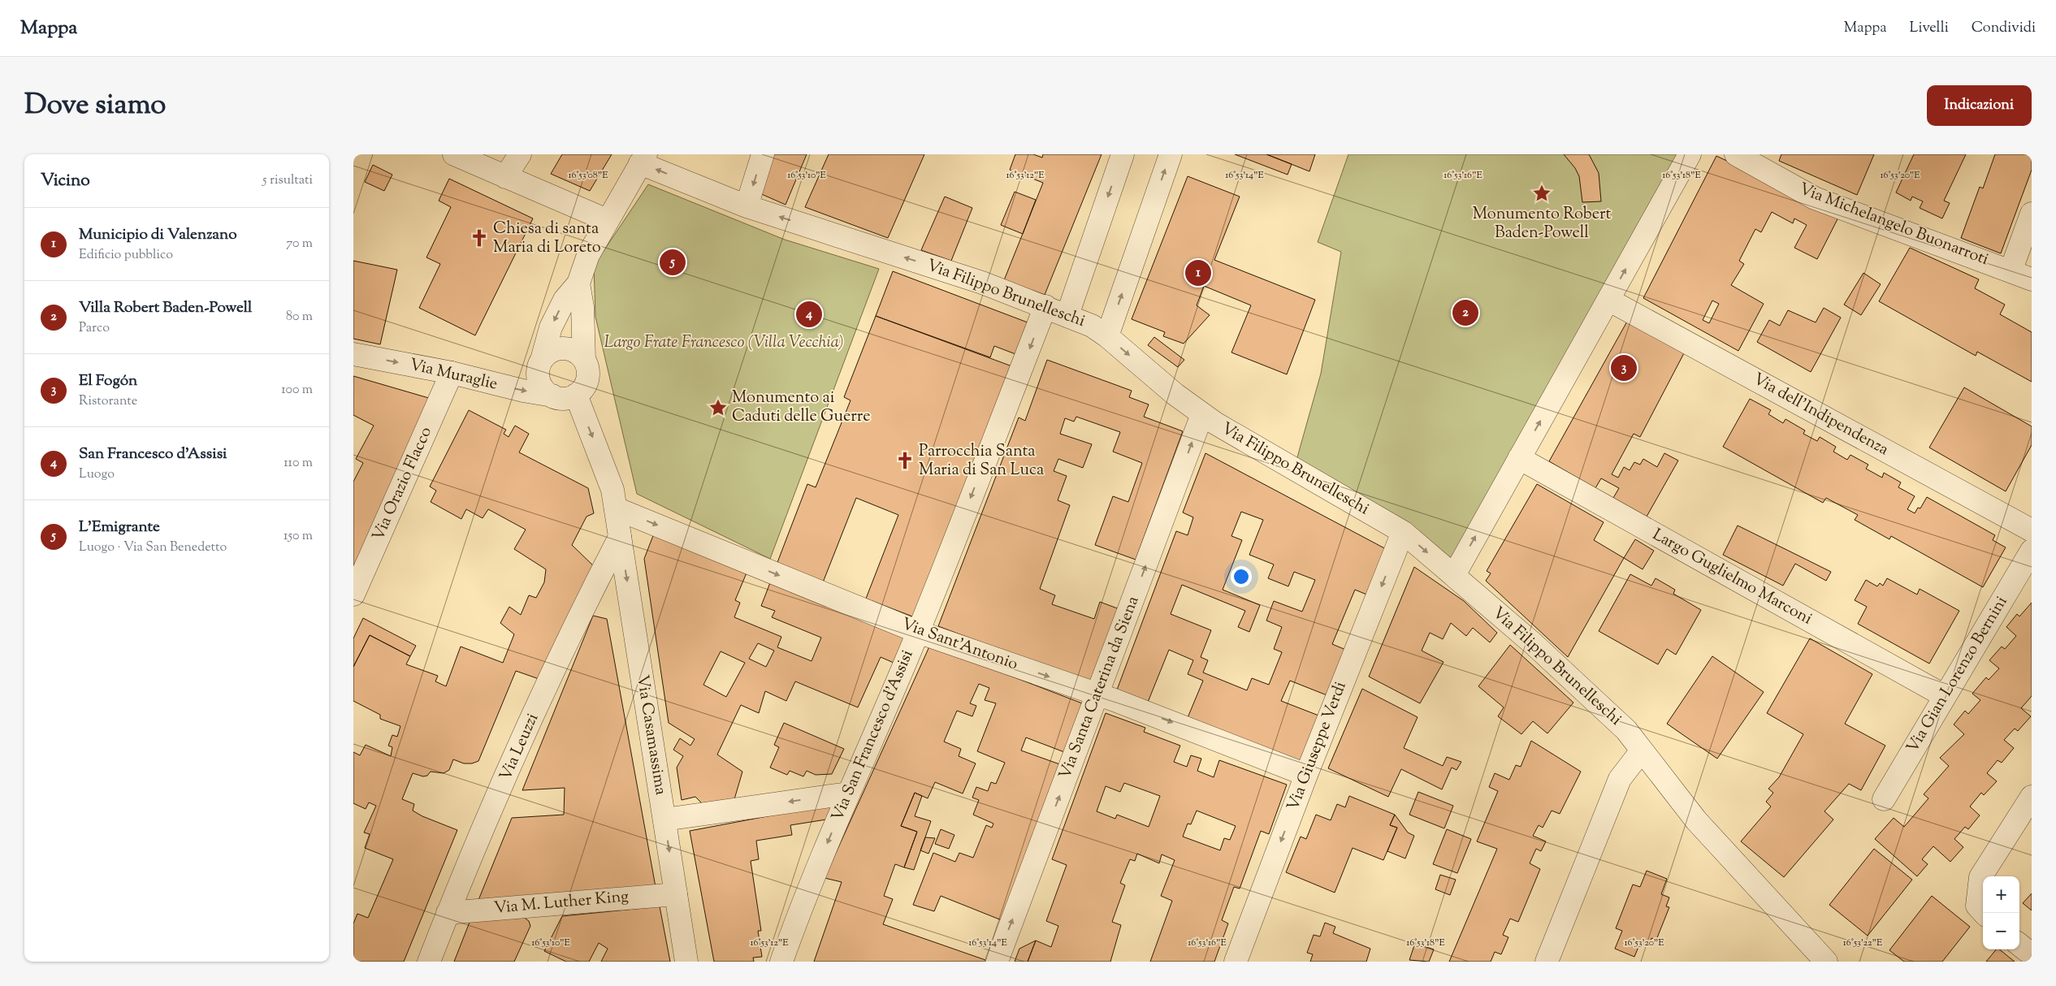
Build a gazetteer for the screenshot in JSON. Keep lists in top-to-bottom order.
{
  "streets": {
    "street": [
      "Via Michelangelo Buonarroti",
      "Via Filippo Brunelleschi",
      "Via Muraglie",
      "Via dell'Indipendenza",
      "Via Orazio Flacco",
      "Largo Guglielmo Marconi",
      "Via Sant'Antonio",
      "Via Gian Lorenzo Bernini",
      "Via Santa Caterina da Siena",
      "Via Casamassima",
      "Via San Francesco d'Assisi",
      "Via Giuseppe Verdi",
      "Via Leuzzi",
      "Via M. Luther King"
    ]
  },
  "crossings": [
    ["Via Filippo Brunelleschi", "Via Santa Caterina da Siena"],
    ["Via Filippo Brunelleschi", "Via San Francesco d'Assisi"],
    ["Via Filippo Brunelleschi", "Via Giuseppe Verdi"],
    ["Via Muraglie", "Via Orazio Flacco"],
    ["Via Muraglie", "Via Casamassima"],
    ["Largo Guglielmo Marconi", "Via Gian Lorenzo Bernini"],
    ["Via Sant'Antonio", "Via Santa Caterina da Siena"],
    ["Via Sant'Antonio", "Via Casamassima"],
    ["Via Sant'Antonio", "Via San Francesco d'Assisi"],
    ["Via Sant'Antonio", "Via Giuseppe Verdi"],
    ["Via Casamassima", "Via Leuzzi"],
    ["Via Casamassima", "Via M. Luther King"],
    ["Via Leuzzi", "Via M. Luther King"]
  ],
  "one_way": [
    "Via Sant'Antonio",
    "Via Santa Caterina da Siena",
    "Via Casamassima",
    "Via San Francesco d'Assisi",
    "Via Giuseppe Verdi"
  ],
  "parks": ["Largo Frate Francesco (Villa Vecchia)"],
  "places": {
    "place": ["Monumento Robert Baden-Powell", "Monumento ai Caduti delle Guerre"],
    "church": ["Chiesa di santa Maria di Loreto", "Parrocchia Santa Maria di San Luca"]
  },
  "page": {
    "header": "Mappa",
    "nav": ["Mappa", "Livelli", "Condividi"],
    "title": "Dove siamo",
    "buttons": "Indicazioni",
    "heading": ["Vicino", "5 risultati"],
    "list": [
      {
        "mark": "1",
        "name": "Municipio di Valenzano",
        "note": "Edificio pubblico",
        "value": "70 m"
      },
      {
        "mark": "2",
        "name": "Villa Robert Baden-Powell",
        "note": "Parco",
        "value": "80 m"
      },
      {
        "mark": "3",
        "name": "El Fogón",
        "note": "Ristorante",
        "value": "100 m"
      },
      {
        "mark": "4",
        "name": "San Francesco d'Assisi",
        "note": "Luogo",
        "value": "110 m"
      },
      {
        "mark": "5",
        "name": "L'Emigrante",
        "note": "Luogo · Via San Benedetto",
        "value": "150 m"
      }
    ],
    "pins": [
      "5",
      "1",
      "2",
      "4",
      "3"
    ],
    "map_buttons": ["+", "−"]
  },
  "coordinates": [
    "16°53'08\"E",
    "16°53'10\"E",
    "16°53'12\"E",
    "16°53'14\"E",
    "16°53'16\"E",
    "16°53'18\"E",
    "16°53'20\"E",
    "16°53'22\"E"
  ]
}
